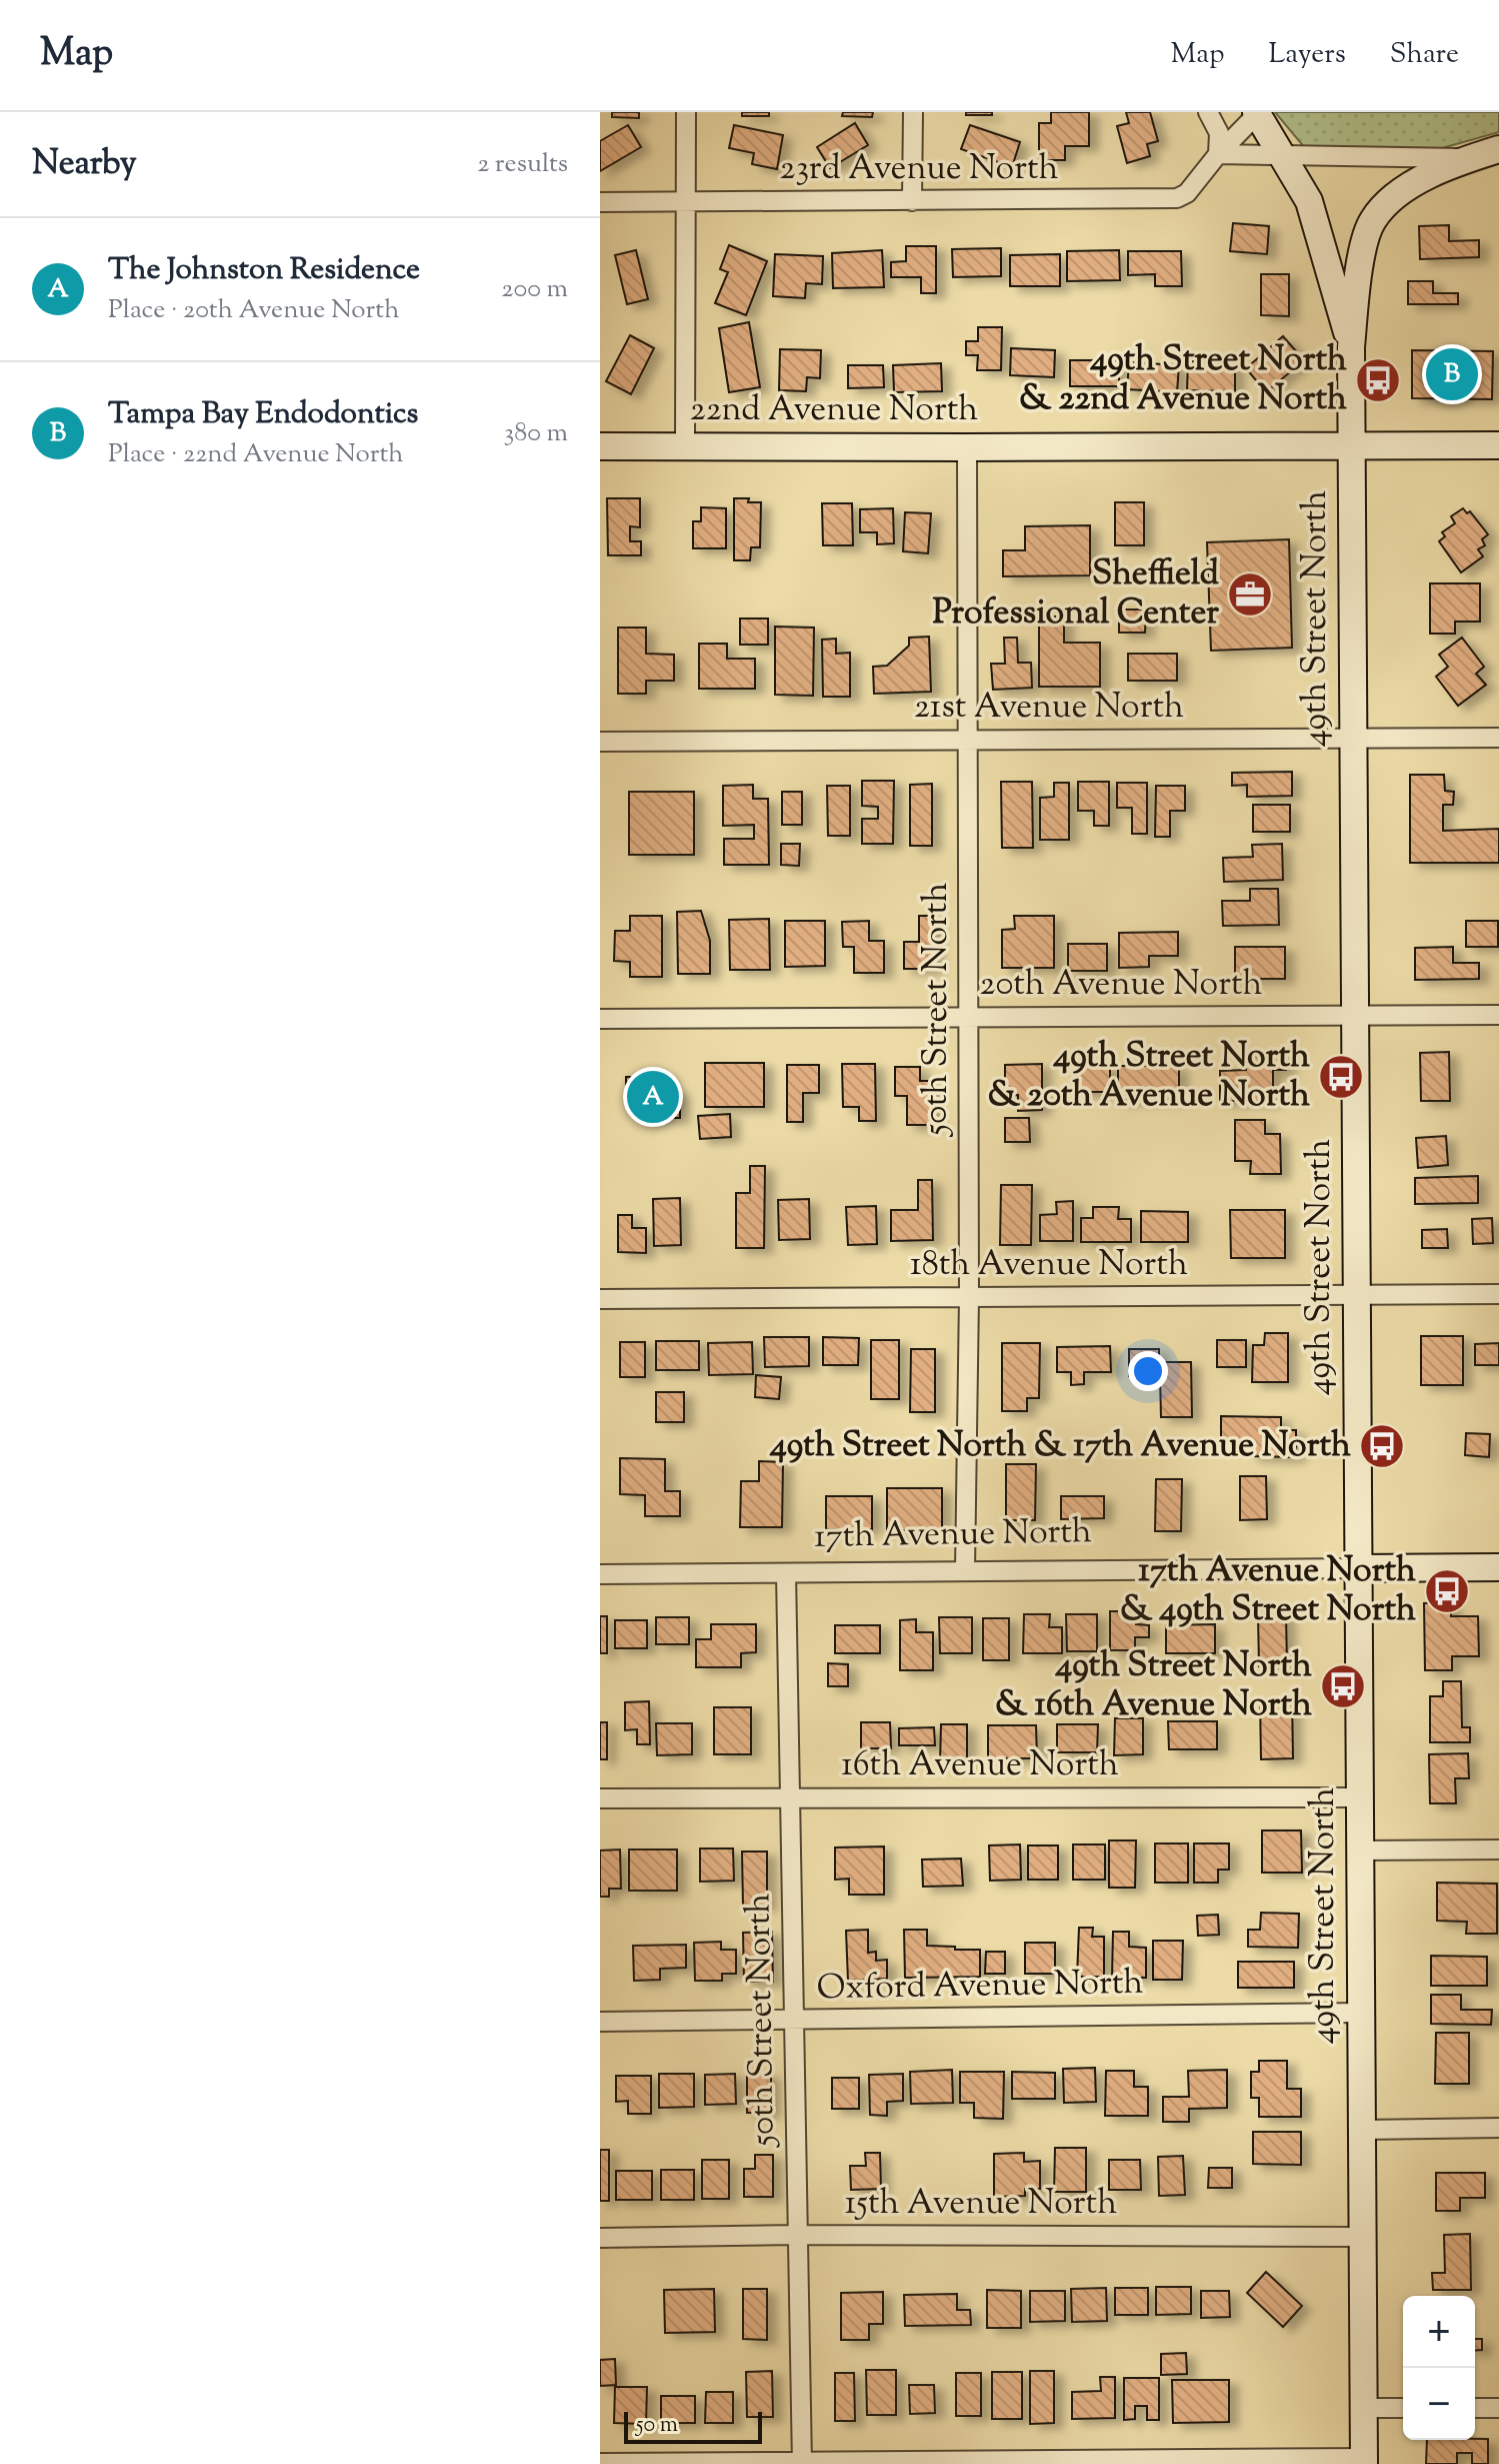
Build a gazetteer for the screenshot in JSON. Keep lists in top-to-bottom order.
{
  "streets": {
    "main road": ["22nd Avenue North", "49th Street North", "17th Avenue North"],
    "street": [
      "23rd Avenue North",
      "21st Avenue North",
      "20th Avenue North",
      "50th Street North",
      "18th Avenue North",
      "16th Avenue North",
      "Oxford Avenue North",
      "15th Avenue North"
    ]
  },
  "crossings": [
    ["22nd Avenue North", "49th Street North"],
    ["22nd Avenue North", "50th Street North"],
    ["49th Street North", "21st Avenue North"],
    ["49th Street North", "20th Avenue North"],
    ["49th Street North", "18th Avenue North"],
    ["49th Street North", "17th Avenue North"],
    ["49th Street North", "16th Avenue North"],
    ["49th Street North", "Oxford Avenue North"],
    ["49th Street North", "15th Avenue North"],
    ["21st Avenue North", "50th Street North"],
    ["20th Avenue North", "50th Street North"],
    ["50th Street North", "18th Avenue North"],
    ["50th Street North", "17th Avenue North"],
    ["50th Street North", "16th Avenue North"],
    ["50th Street North", "Oxford Avenue North"],
    ["50th Street North", "15th Avenue North"]
  ],
  "places": {
    "bus stop": [
      "49th Street North & 22nd Avenue North",
      "49th Street North & 20th Avenue North",
      "49th Street North & 17th Avenue North",
      "17th Avenue North & 49th Street North",
      "49th Street North & 16th Avenue North"
    ],
    "office": ["Sheffield Professional Center"]
  },
  "scale_bar": "50 m",
  "page": {
    "header": "Map",
    "nav": ["Map", "Layers", "Share"],
    "heading": ["Nearby", "2 results"],
    "list": [
      {
        "mark": "A",
        "name": "The Johnston Residence",
        "note": "Place · 20th Avenue North",
        "value": "200 m"
      },
      {
        "mark": "B",
        "name": "Tampa Bay Endodontics",
        "note": "Place · 22nd Avenue North",
        "value": "380 m"
      }
    ],
    "pins": ["B", "A"],
    "map_buttons": ["+", "−"],
    "scale": "50 m"
  }
}
